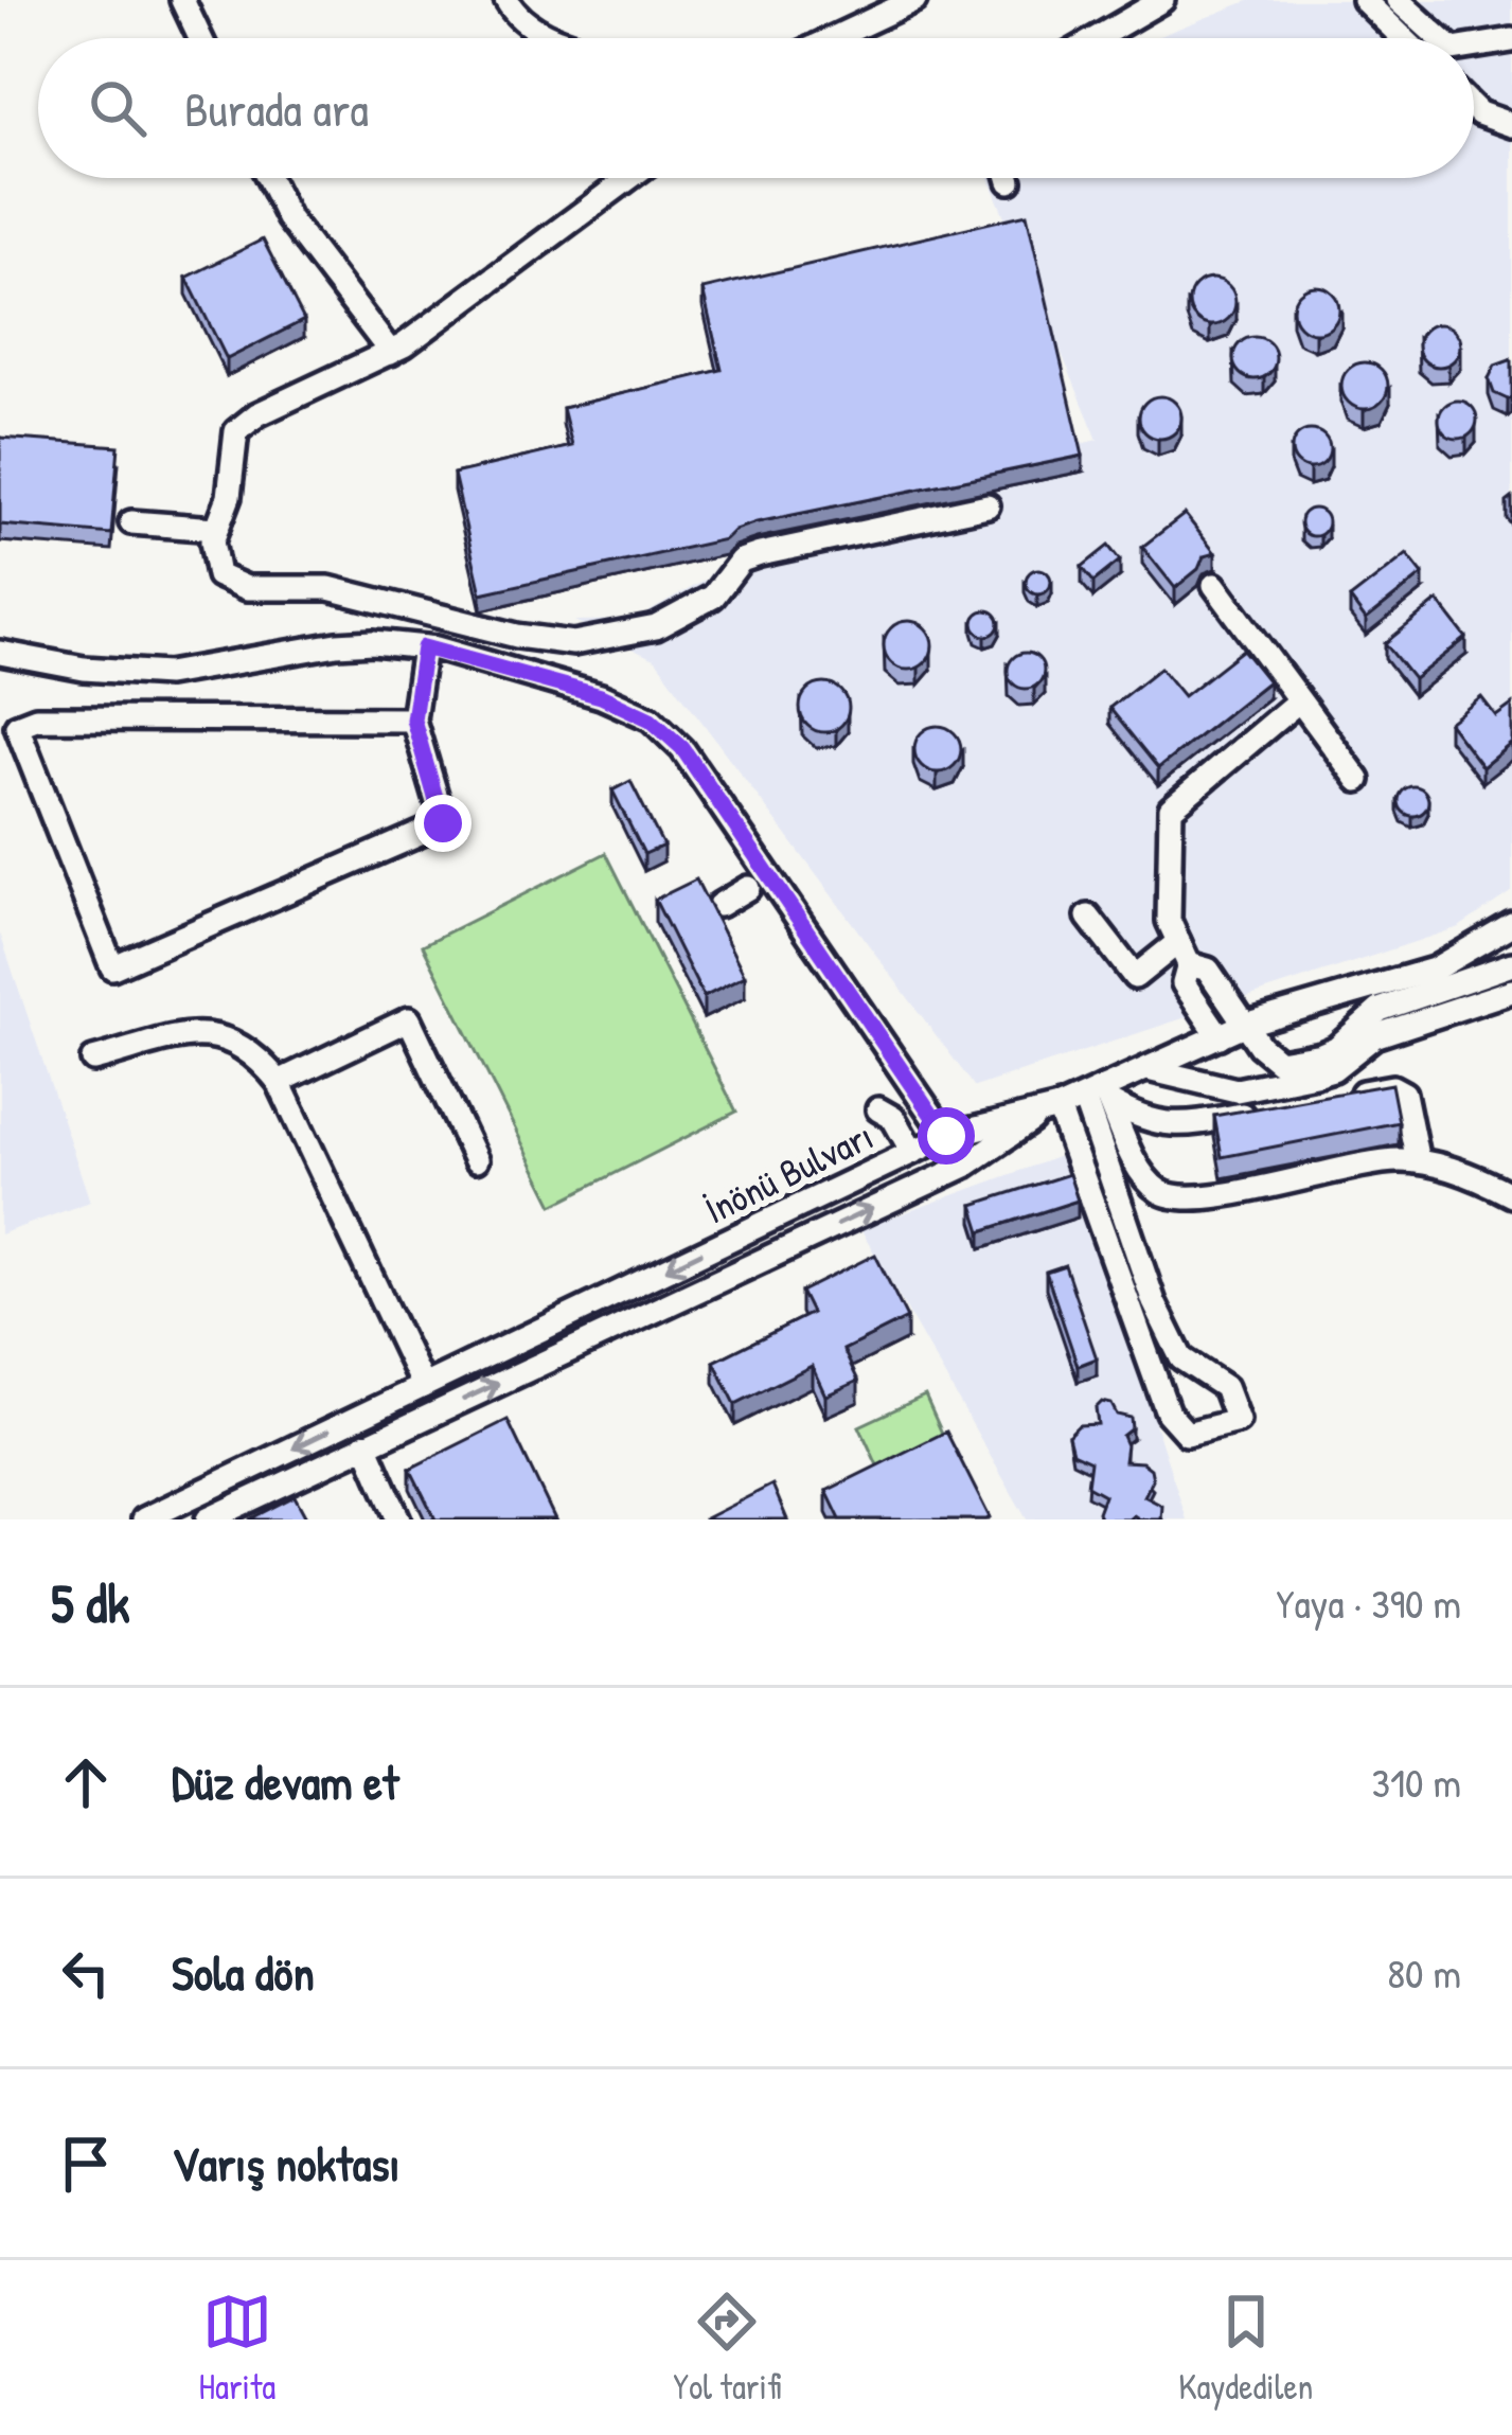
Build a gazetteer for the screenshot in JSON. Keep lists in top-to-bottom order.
{
  "streets": {
    "street": ["İnönü Bulvarı"]
  },
  "page": {
    "search": "Burada ara",
    "heading": ["5 dk", "Yaya · 390 m"],
    "list": [
      ["Düz devam et", "310 m"],
      ["Sola dön", "80 m"],
      "Varış noktası"
    ],
    "nav": ["Harita", "Yol tarifi", "Kaydedilen"]
  }
}
